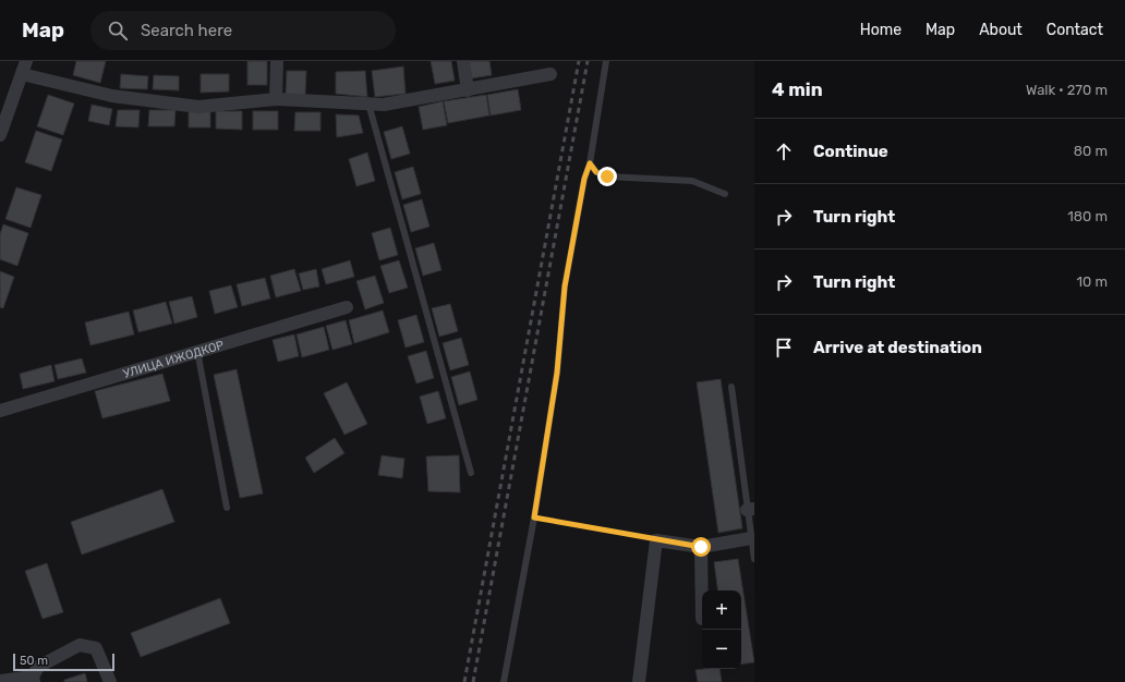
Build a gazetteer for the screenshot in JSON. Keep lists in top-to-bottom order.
{
  "streets": {
    "street": ["УЛИЦА ИЖОДКОР"]
  },
  "scale_bar": "50 m",
  "page": {
    "header": "Map",
    "search": "Search here",
    "nav": [
      "Home",
      "Map",
      "About",
      "Contact"
    ],
    "heading": ["4 min", "Walk · 270 m"],
    "list": [
      ["Continue", "80 m"],
      ["Turn right", "180 m"],
      ["Turn right", "10 m"],
      "Arrive at destination"
    ],
    "map_buttons": ["+", "−"],
    "scale": "50 m"
  }
}
